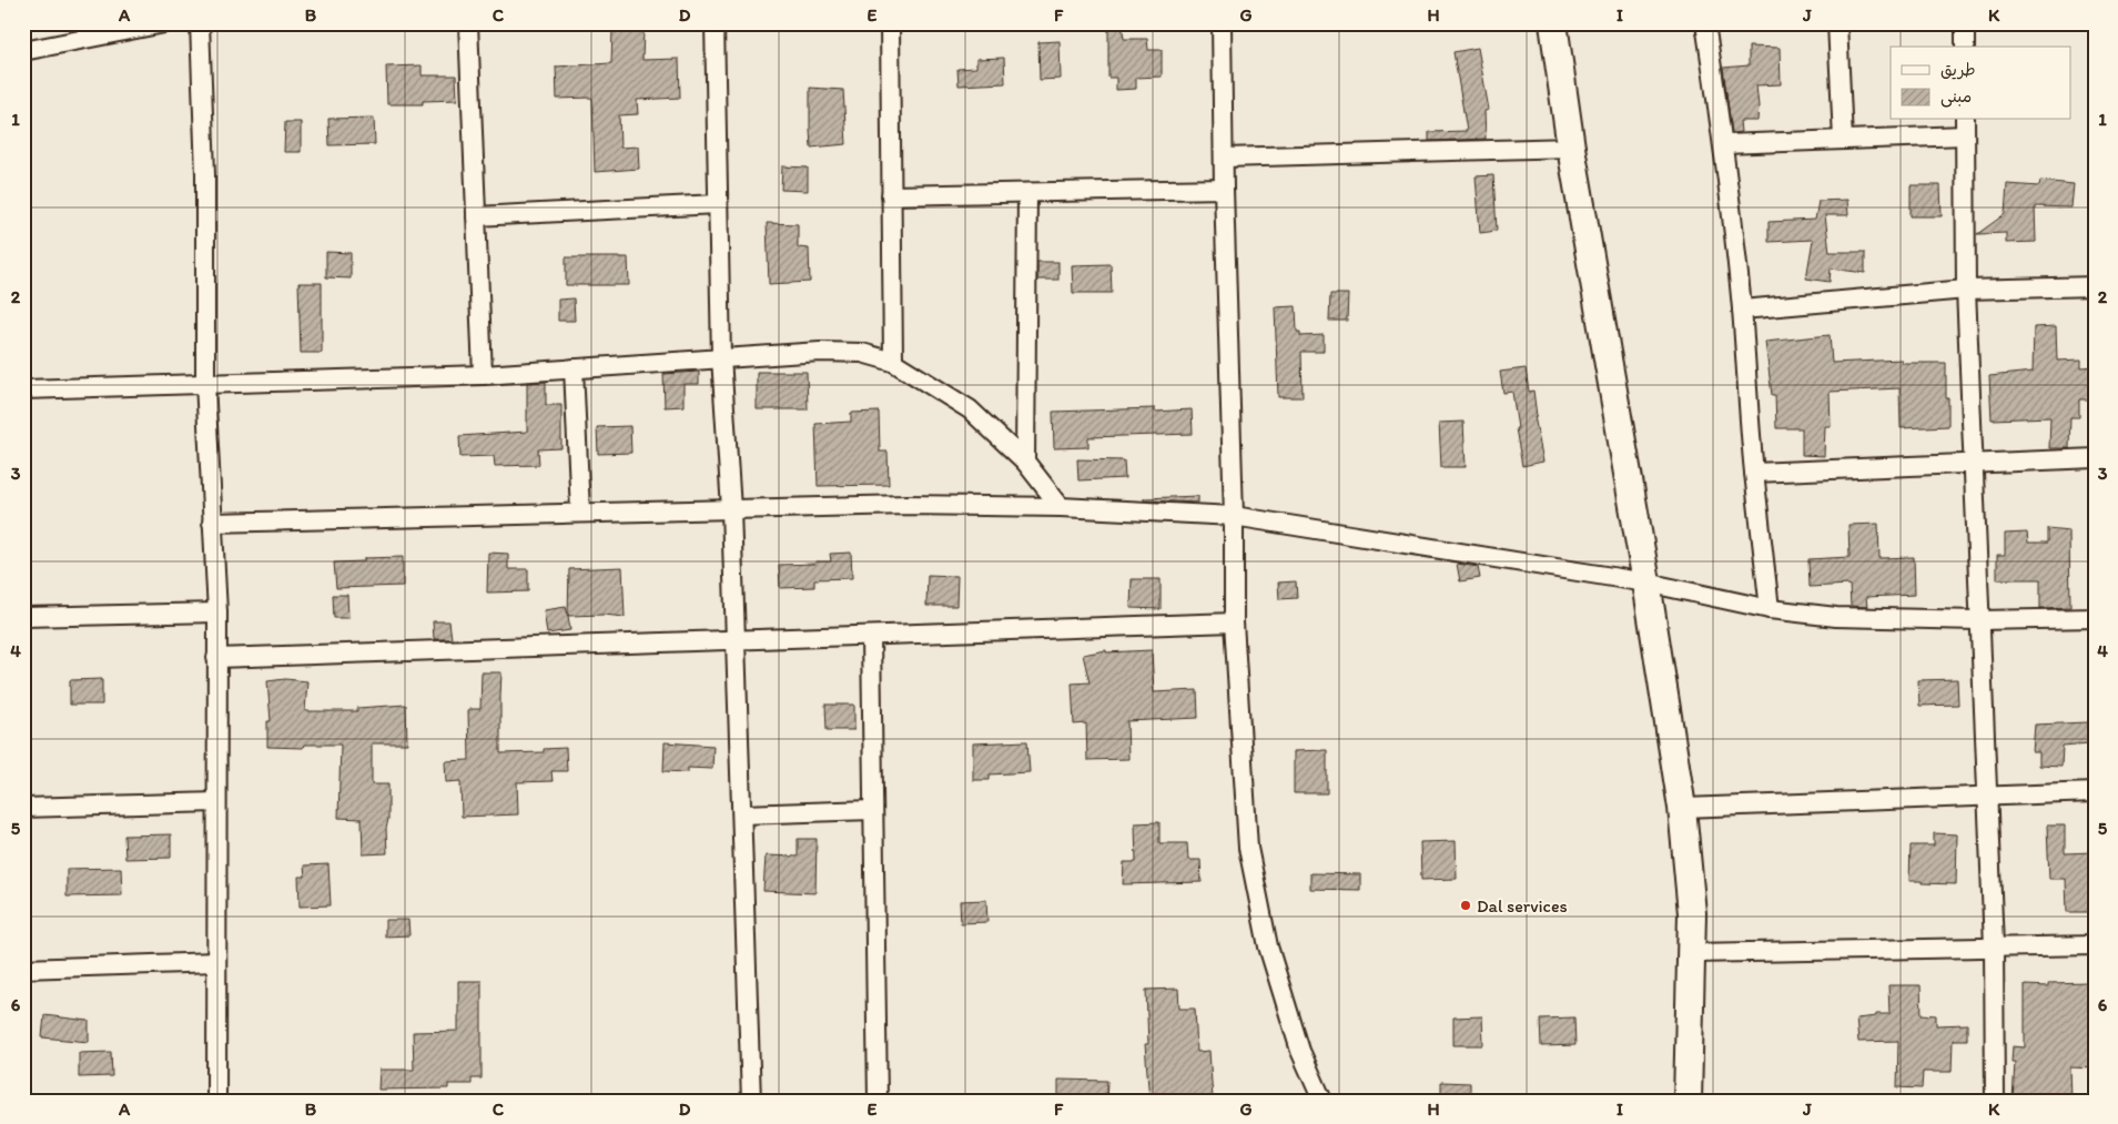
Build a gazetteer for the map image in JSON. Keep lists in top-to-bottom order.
{
  "places": ["Dal services"],
  "legend": ["طريق", "مبنى"],
  "grid": {
    "columns": [
      "A",
      "B",
      "C",
      "D",
      "E",
      "F",
      "G",
      "H",
      "I",
      "J",
      "K"
    ],
    "rows": [
      "1",
      "2",
      "3",
      "4",
      "5",
      "6"
    ]
  }
}
